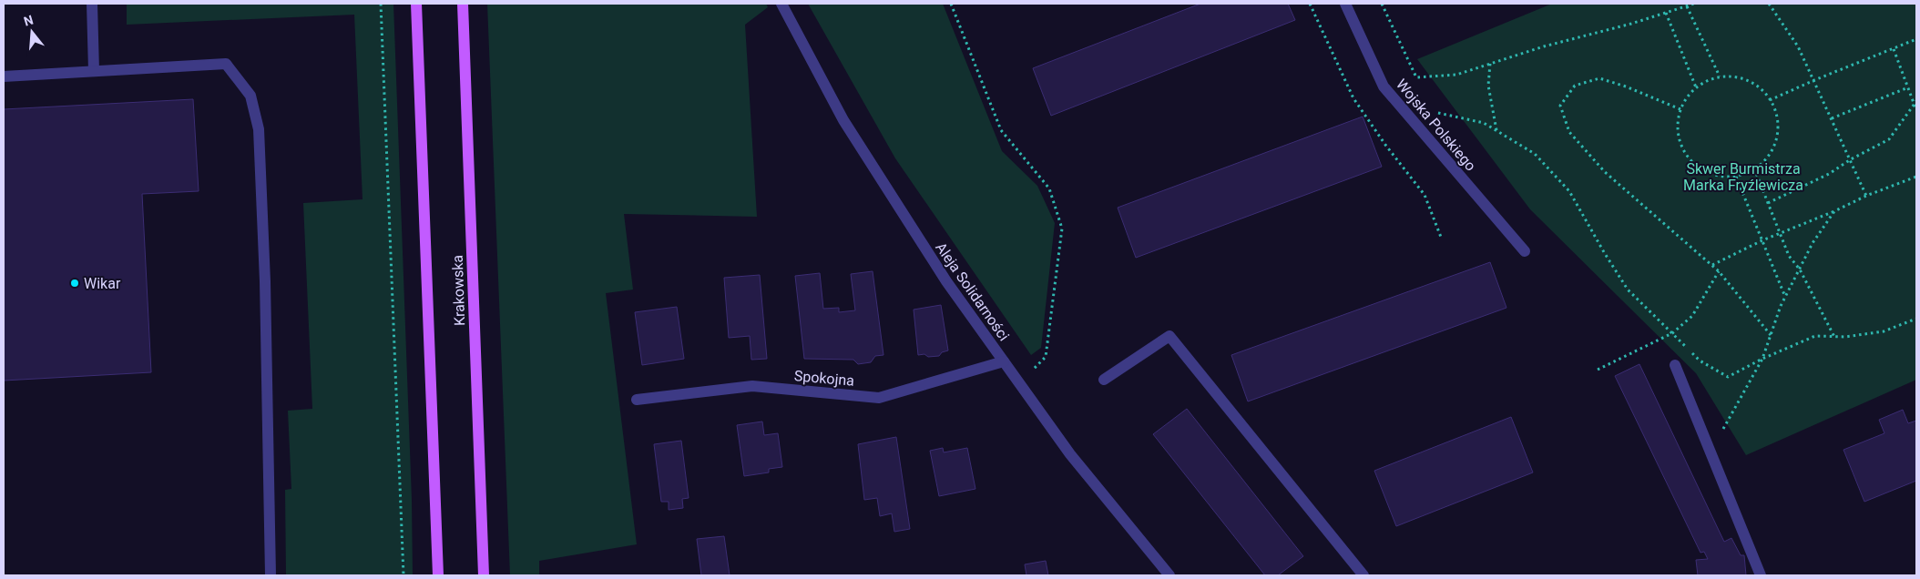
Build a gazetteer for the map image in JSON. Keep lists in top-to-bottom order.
{
  "streets": {
    "main road": ["Krakowska"],
    "street": ["Wojska Polskiego", "Aleja Solidarności", "Spokojna"]
  },
  "crossings": [
    ["Aleja Solidarności", "Spokojna"]
  ],
  "parks": ["Skwer Burmistrza Marka Fryźlewicza"],
  "places": ["Wikar"],
  "north": "top"
}
